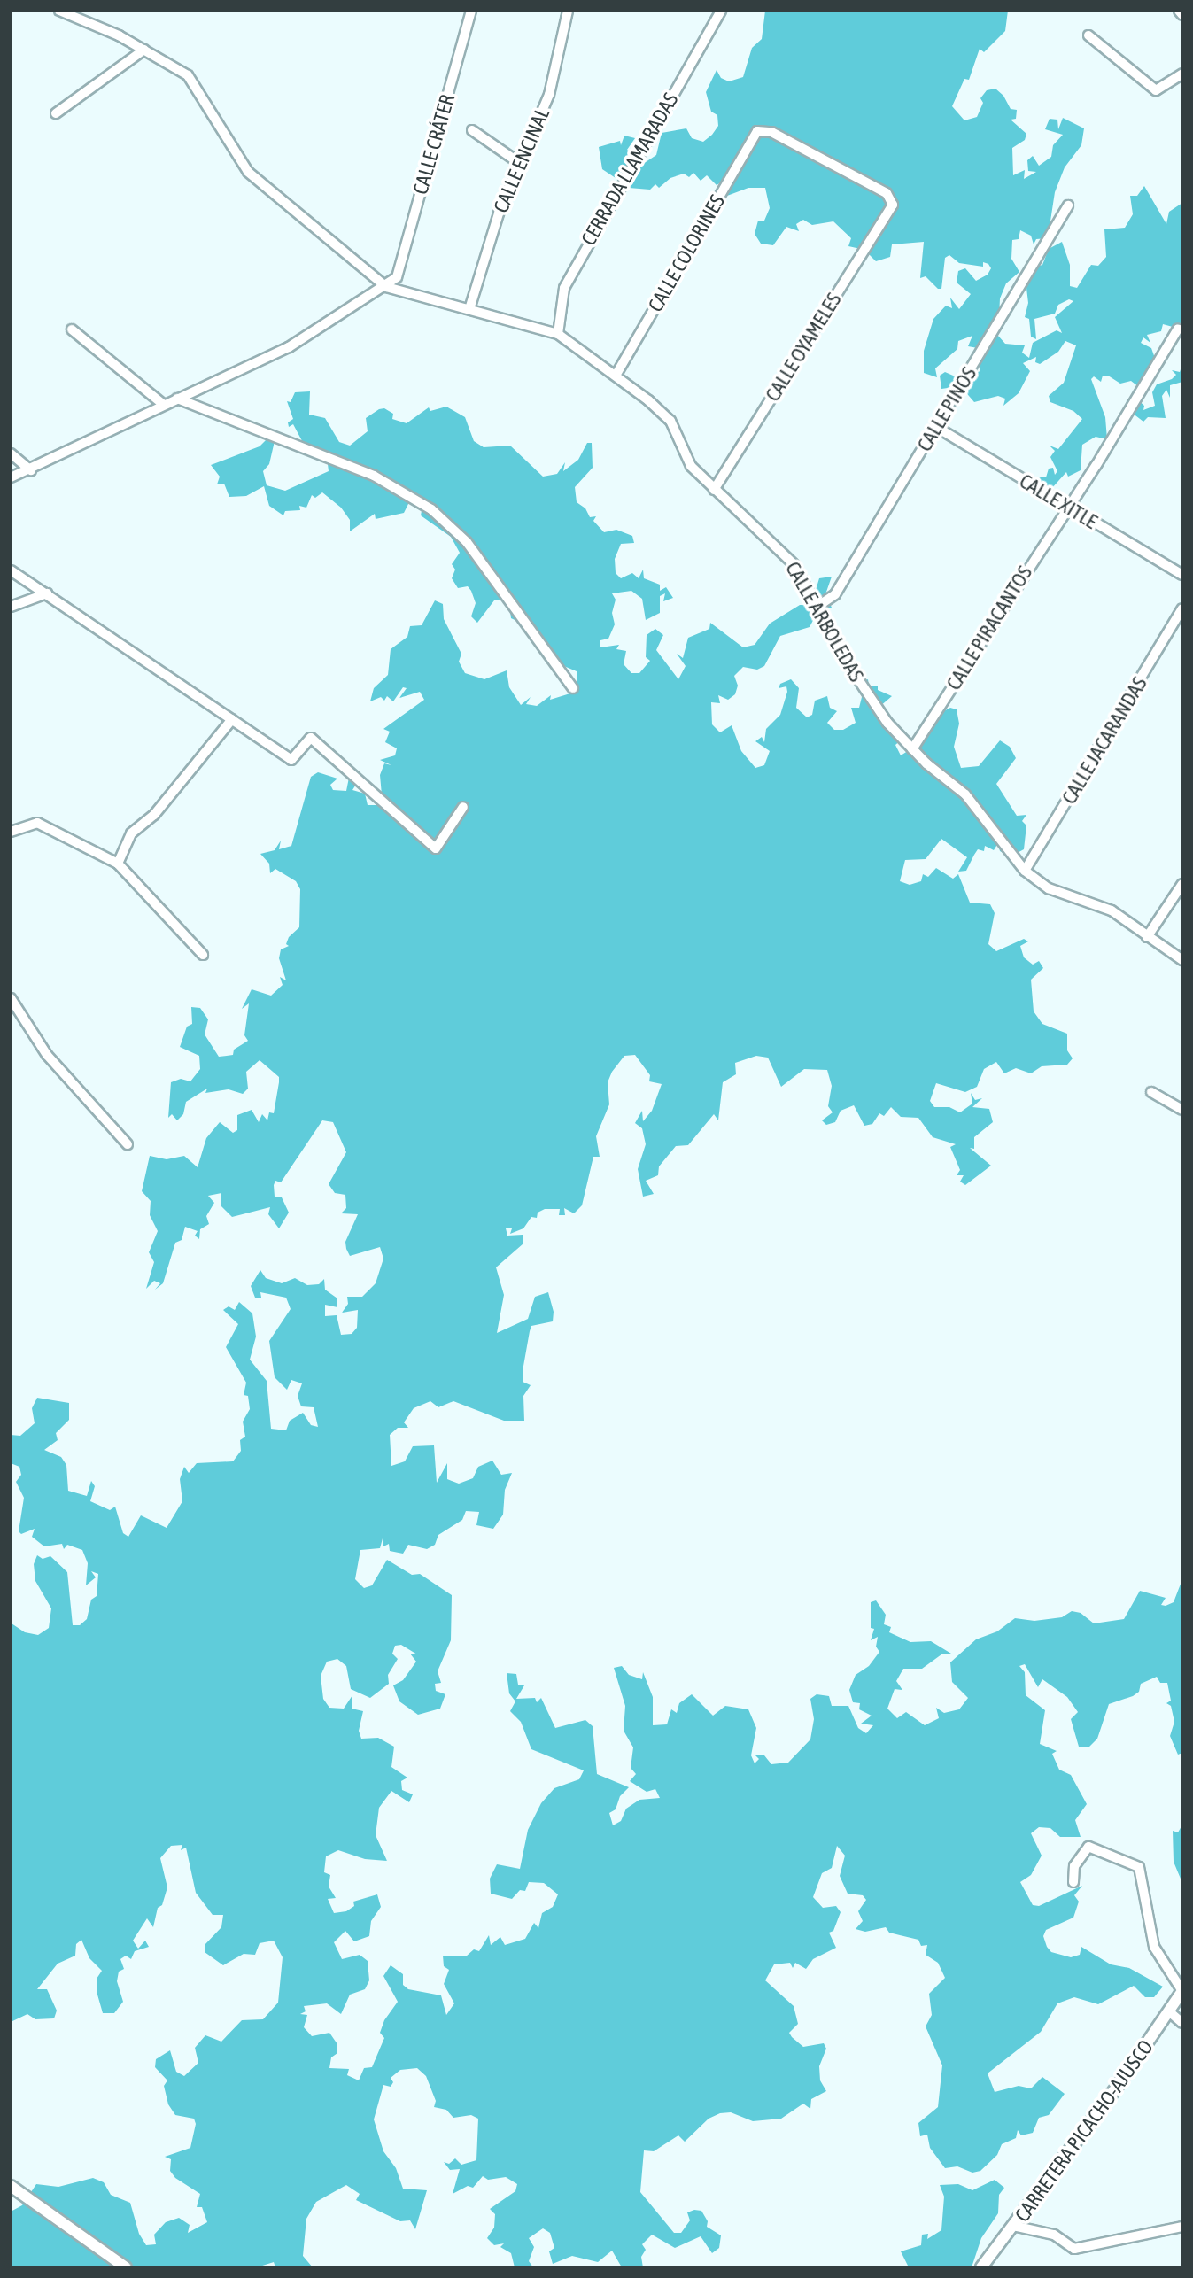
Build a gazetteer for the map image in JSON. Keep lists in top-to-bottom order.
{
  "streets": {
    "main road": ["CARRETERA PICACHO-AJUSCO"],
    "street": [
      "CALLE CRÁTER",
      "CALLE ENCINAL",
      "CERRADA LLAMARADAS",
      "CALLE COLORINES",
      "CALLE OYAMELES",
      "CALLE PINOS",
      "CALLE XITLE",
      "CALLE ARBOLEDAS",
      "CALLE PIRACANTOS",
      "CALLE JACARANDAS"
    ]
  },
  "crossings": [
    ["CALLE CRÁTER", "CALLE ARBOLEDAS"],
    ["CALLE ENCINAL", "CALLE ARBOLEDAS"],
    ["CERRADA LLAMARADAS", "CALLE ARBOLEDAS"],
    ["CALLE COLORINES", "CALLE OYAMELES"],
    ["CALLE COLORINES", "CALLE ARBOLEDAS"],
    ["CALLE OYAMELES", "CALLE ARBOLEDAS"],
    ["CALLE PINOS", "CALLE XITLE"],
    ["CALLE PINOS", "CALLE ARBOLEDAS"],
    ["CALLE XITLE", "CALLE PIRACANTOS"],
    ["CALLE ARBOLEDAS", "CALLE PIRACANTOS"],
    ["CALLE ARBOLEDAS", "CALLE JACARANDAS"]
  ]
}
